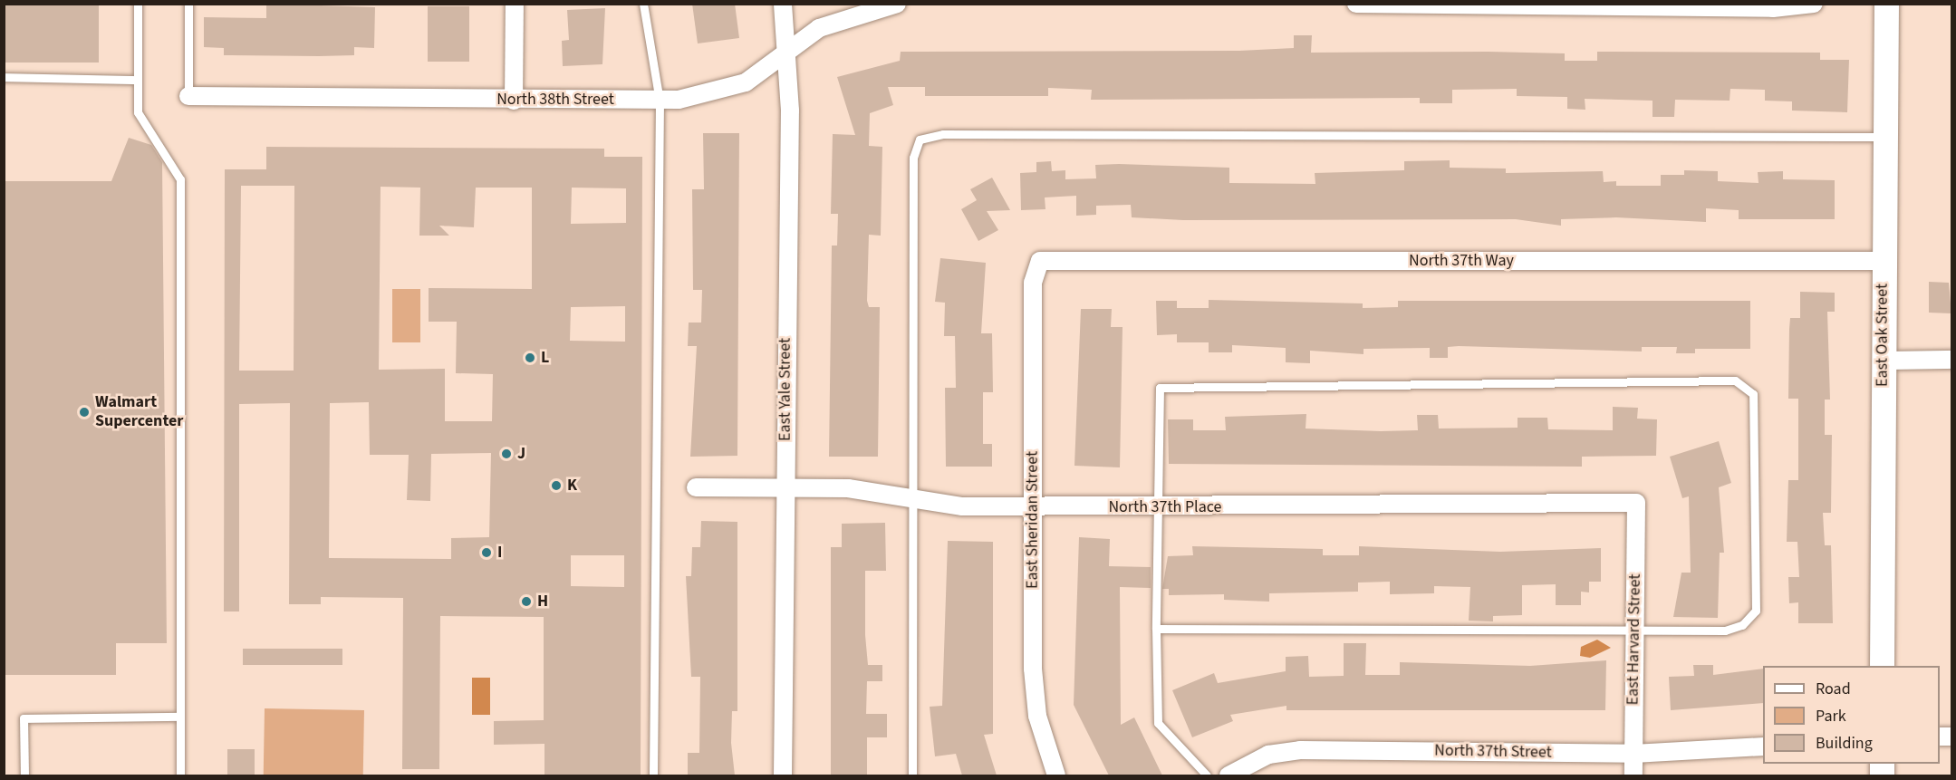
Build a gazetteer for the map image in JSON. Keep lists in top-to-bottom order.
{
  "streets": {
    "street": [
      "North 38th Street",
      "North 37th Way",
      "East Oak Street",
      "East Yale Street",
      "North 37th Place",
      "East Sheridan Street",
      "East Harvard Street",
      "North 37th Street"
    ]
  },
  "crossings": [
    ["North 38th Street", "East Yale Street"],
    ["North 37th Way", "East Oak Street"],
    ["North 37th Way", "East Sheridan Street"],
    ["East Yale Street", "North 37th Place"],
    ["North 37th Place", "East Sheridan Street"],
    ["North 37th Place", "East Harvard Street"],
    ["East Harvard Street", "North 37th Street"]
  ],
  "places": [
    "L",
    "Walmart Supercenter",
    "J",
    "K",
    "I",
    "H"
  ],
  "legend": ["Road", "Park", "Building"]
}
